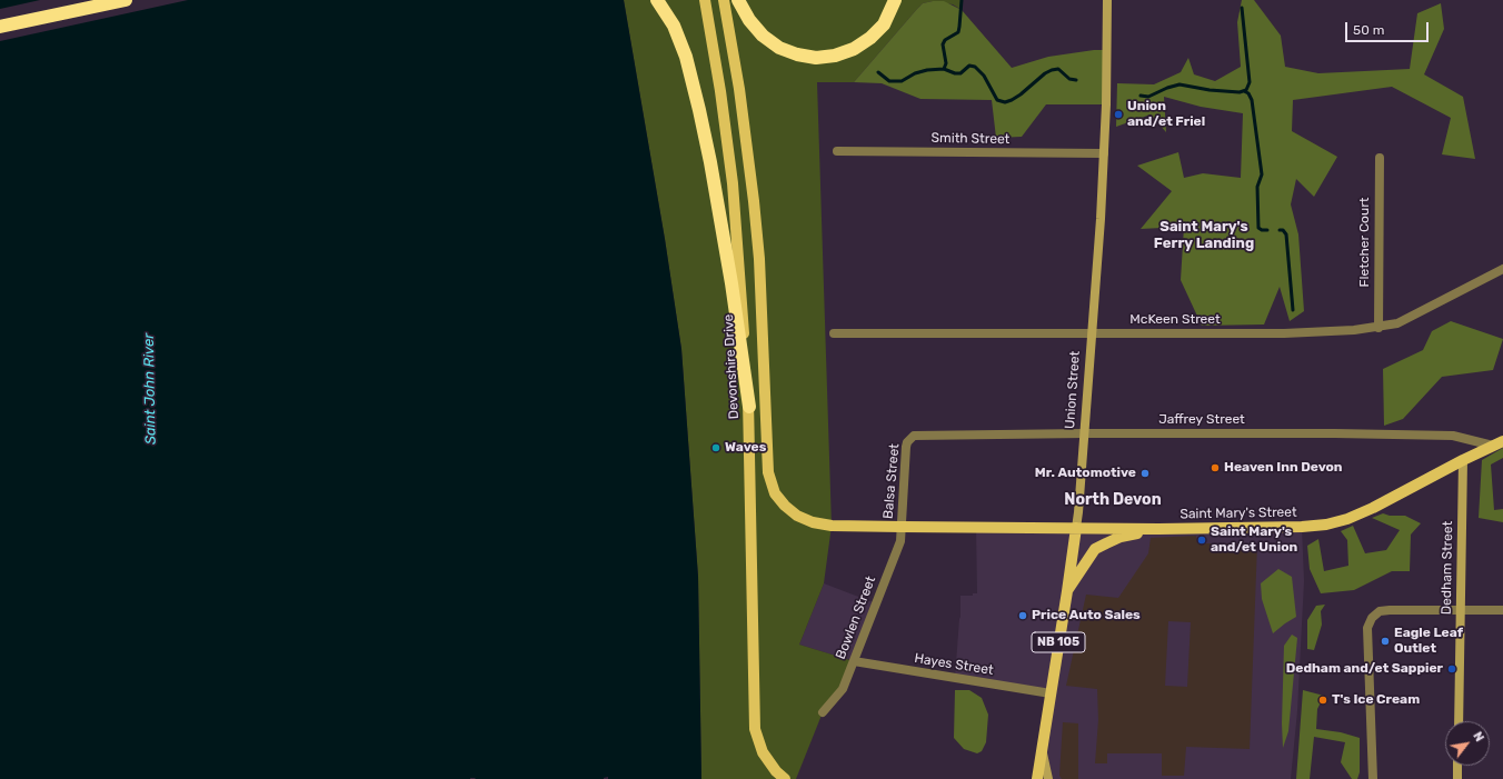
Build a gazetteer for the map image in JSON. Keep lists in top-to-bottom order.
{
  "streets": {
    "main road": [
      "Devonshire Drive",
      "Union Street",
      "Saint Mary's Street",
      "Dedham Street",
      "NB 105"
    ],
    "street": [
      "Smith Street",
      "Fletcher Court",
      "McKeen Street",
      "Jaffrey Street",
      "Balsa Street",
      "Bowlen Street",
      "Hayes Street"
    ]
  },
  "crossings": [
    ["Smith Street", "Union Street"],
    ["Fletcher Court", "McKeen Street"],
    ["McKeen Street", "Union Street"],
    ["Union Street", "Jaffrey Street"],
    ["Union Street", "Saint Mary's Street"],
    ["Union Street", "Hayes Street"],
    ["Jaffrey Street", "Balsa Street"],
    ["Jaffrey Street", "Saint Mary's Street"],
    ["Balsa Street", "Saint Mary's Street"],
    ["Balsa Street", "Bowlen Street"],
    ["Saint Mary's Street", "Dedham Street"],
    ["Saint Mary's Street", "Bowlen Street"],
    ["Bowlen Street", "Hayes Street"]
  ],
  "districts": ["Saint Mary's Ferry Landing", "North Devon"],
  "water": ["Saint John River"],
  "places": [
    "Union and/et Friel",
    "Waves",
    "Heaven Inn Devon",
    "Mr. Automotive",
    "Saint Mary's and/et Union",
    "Price Auto Sales",
    "Eagle Leaf Outlet",
    "Dedham and/et Sappier",
    "T's Ice Cream"
  ],
  "scale_bar": "50 m",
  "north": "top right"
}
